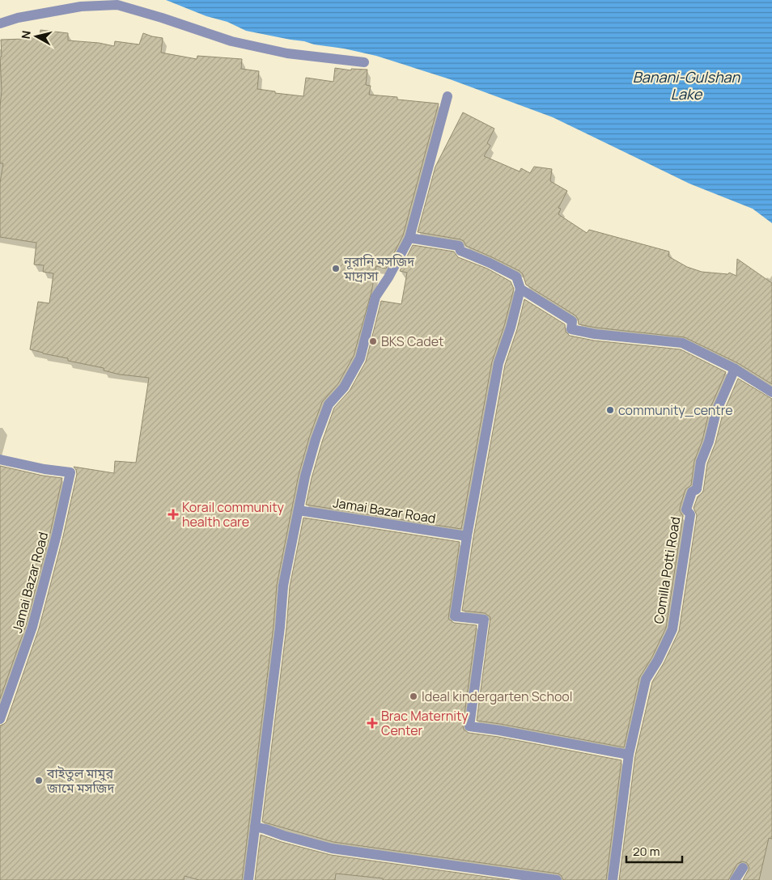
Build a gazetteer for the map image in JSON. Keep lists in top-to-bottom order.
{
  "streets": {
    "street": ["Jamai Bazar Road", "Comilla Potti Road"]
  },
  "water": ["Banani-Gulshan Lake"],
  "places": {
    "other": [
      "নূরানি মসজিদ মাদ্রাসা",
      "BKS Cadet",
      "community_centre",
      "Ideal kindergarten School",
      "বাইতুল মামুর জামে মসজিদ"
    ],
    "health": ["Korail community health care", "Brac Maternity Center"]
  },
  "scale_bar": "20 m",
  "north": "left"
}
